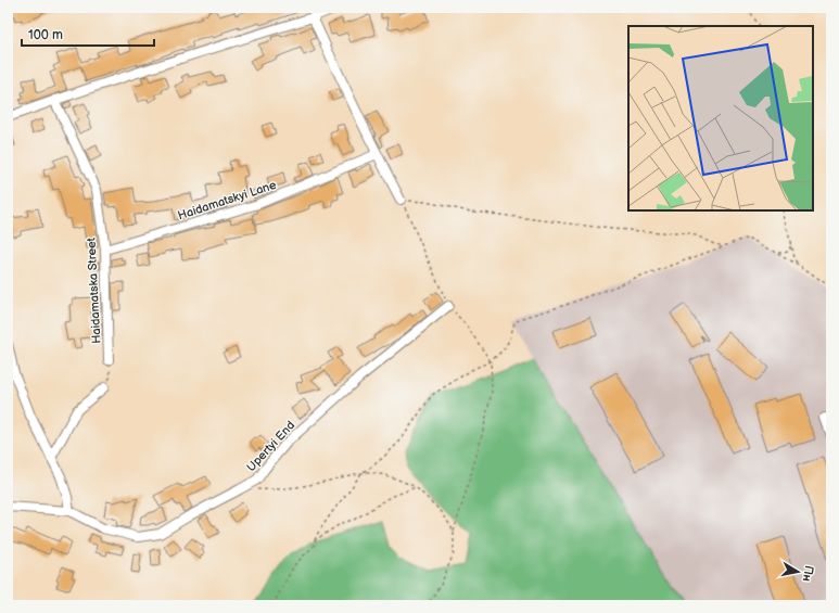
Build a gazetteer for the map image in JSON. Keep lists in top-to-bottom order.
{
  "streets": {
    "street": ["Haidamatskyi Lane", "Haidamatska Street", "Upertyi End"]
  },
  "crossings": [
    ["Haidamatskyi Lane", "Haidamatska Street"]
  ],
  "scale_bar": "100 m",
  "north": "right"
}
